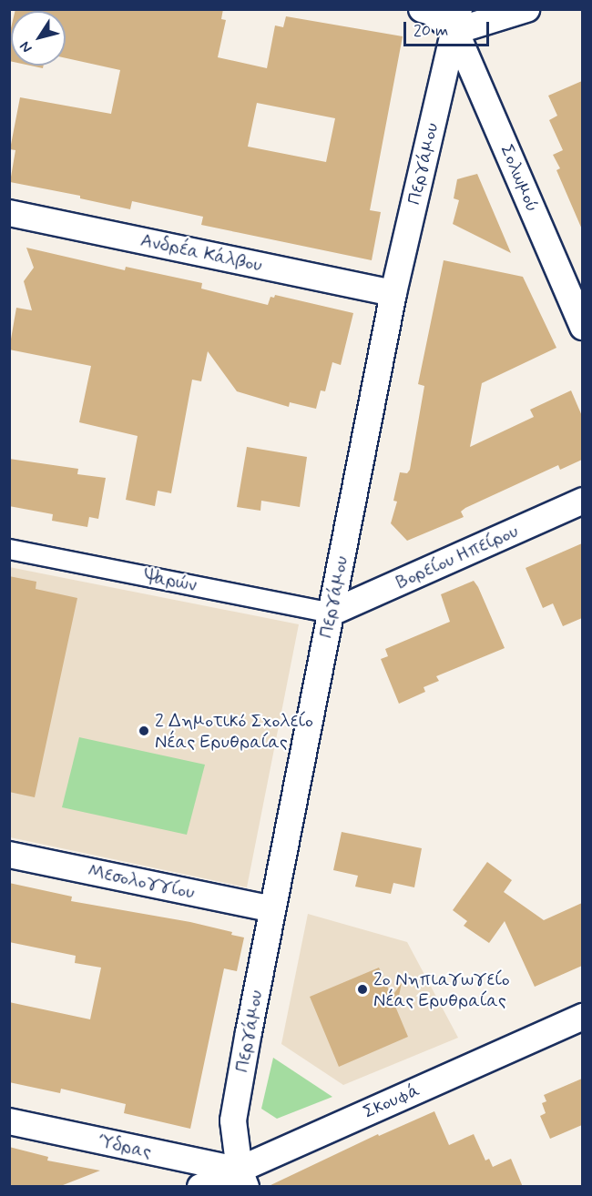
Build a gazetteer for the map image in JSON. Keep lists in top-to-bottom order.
{
  "streets": {
    "street": [
      "Περγάμου",
      "Σολωμού",
      "Ανδρέα Κάλβου",
      "Βορείου Ηπείρου",
      "Ψαρών",
      "Μεσολογγίου",
      "Σκουφά",
      "Ύδρας"
    ]
  },
  "crossings": [
    ["Περγάμου", "Σολωμού"],
    ["Περγάμου", "Ανδρέα Κάλβου"],
    ["Περγάμου", "Βορείου Ηπείρου"],
    ["Περγάμου", "Ψαρών"],
    ["Περγάμου", "Μεσολογγίου"],
    ["Περγάμου", "Σκουφά"],
    ["Περγάμου", "Ύδρας"],
    ["Βορείου Ηπείρου", "Ψαρών"],
    ["Σκουφά", "Ύδρας"]
  ],
  "places": ["2 Δημοτικό Σχολείο Νέας Ερυθραίας", "2ο Νηπιαγωγείο Νέας Ερυθραίας"],
  "scale_bar": "20 m",
  "north": "bottom left"
}
